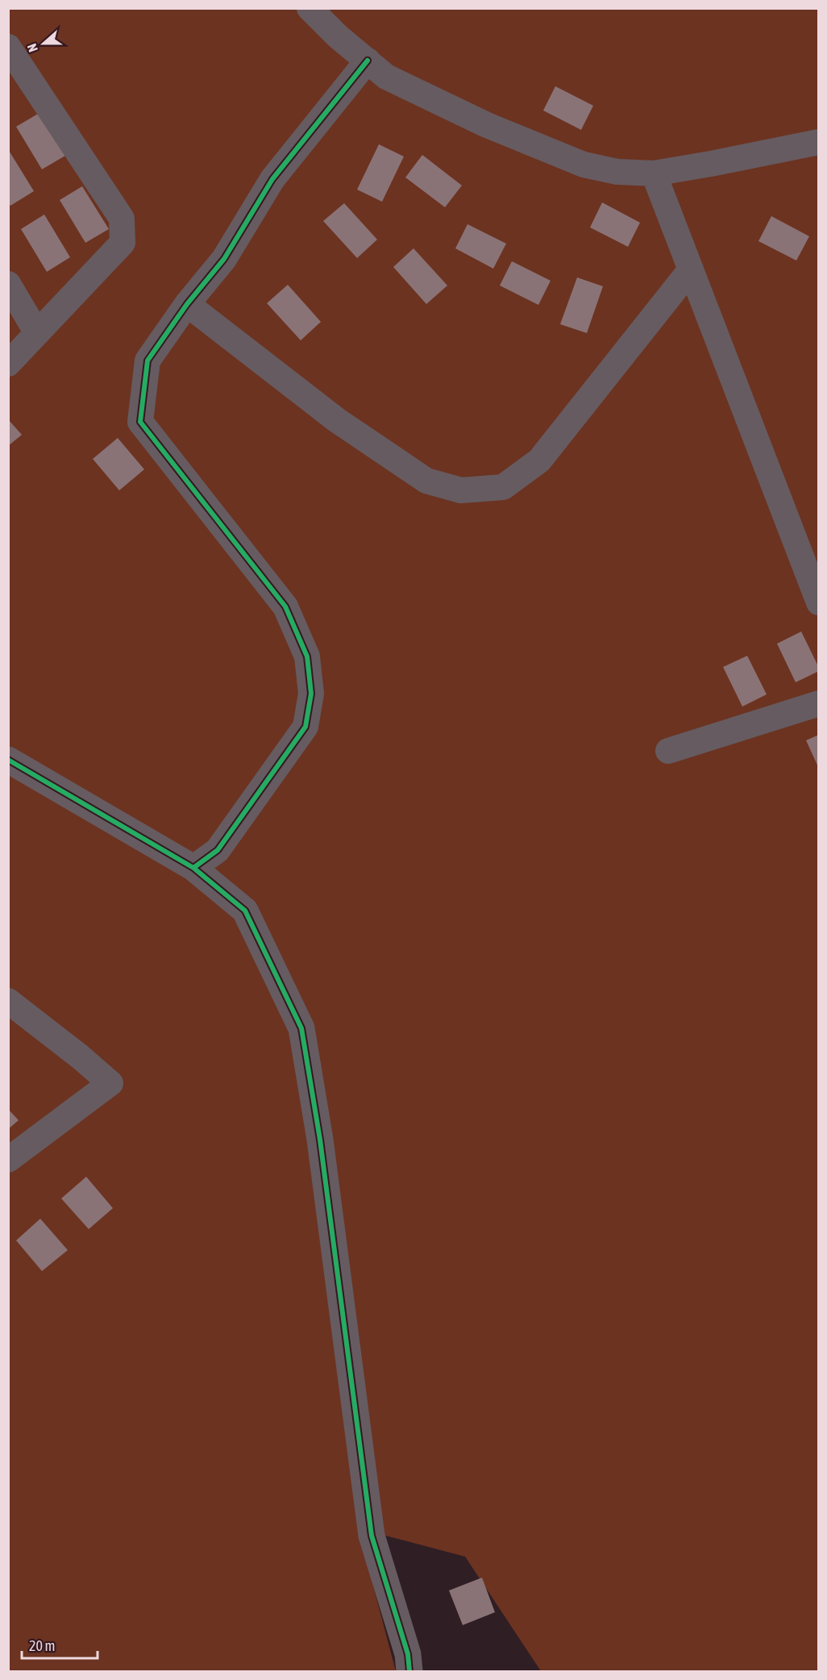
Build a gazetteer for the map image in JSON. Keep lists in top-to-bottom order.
{
  "scale_bar": "20 m",
  "north": "left"
}
